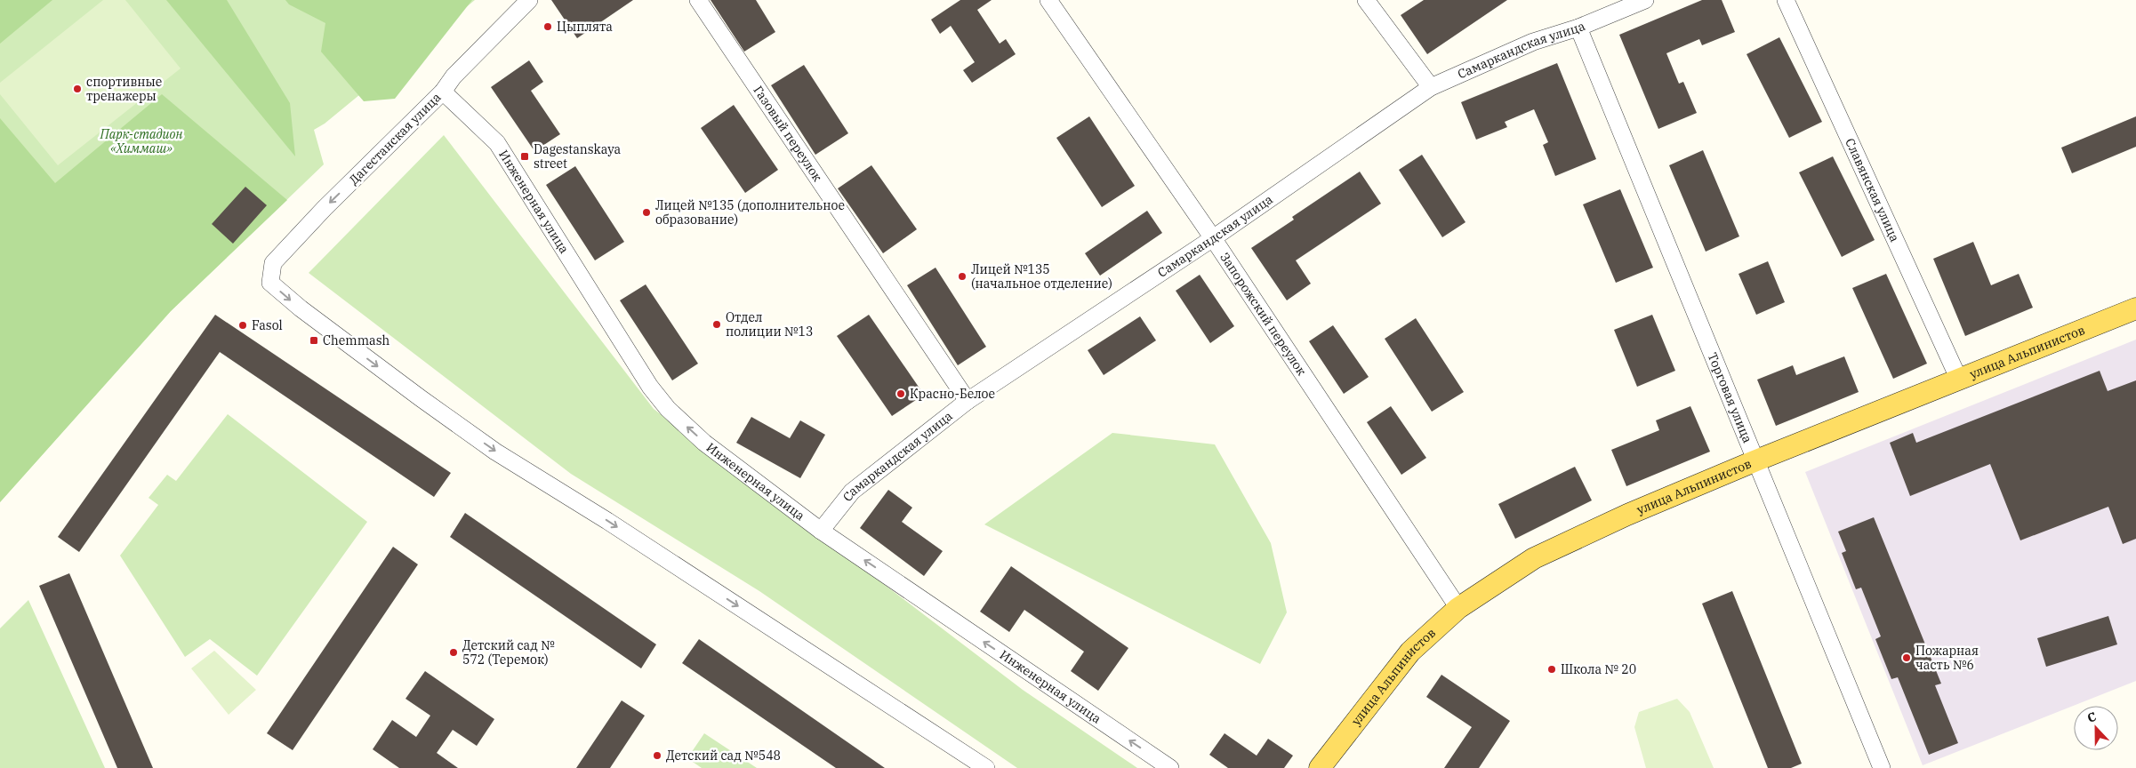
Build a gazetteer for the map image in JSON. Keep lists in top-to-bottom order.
{
  "streets": {
    "main road": ["улица Альпинистов"],
    "street": [
      "Самаркандская улица",
      "Газовый переулок",
      "Дагестанская улица",
      "Славянская улица",
      "Инженерная улица",
      "Запорожский переулок",
      "Торговая улица"
    ]
  },
  "crossings": [
    ["Самаркандская улица", "Газовый переулок"],
    ["Самаркандская улица", "Инженерная улица"],
    ["Самаркандская улица", "Запорожский переулок"],
    ["Самаркандская улица", "Торговая улица"],
    ["Дагестанская улица", "Инженерная улица"],
    ["Славянская улица", "улица Альпинистов"],
    ["Запорожский переулок", "улица Альпинистов"],
    ["улица Альпинистов", "Торговая улица"]
  ],
  "one_way": ["Инженерная улица"],
  "parks": ["Парк-стадион «Химмаш»"],
  "places": {
    "other": [
      "Цыплята",
      "спортивные тренажеры",
      "Лицей №135 (дополнительное образование)",
      "Лицей №135 (начальное отделение)",
      "Отдел полиции №13",
      "Fasol",
      "Красно-Белое",
      "Детский сад № 572 (Теремок)",
      "Пожарная часть №6",
      "Школа № 20",
      "Детский сад №548"
    ],
    "transit": ["Dagestanskaya street", "Chemmash"]
  },
  "north": "top"
}
